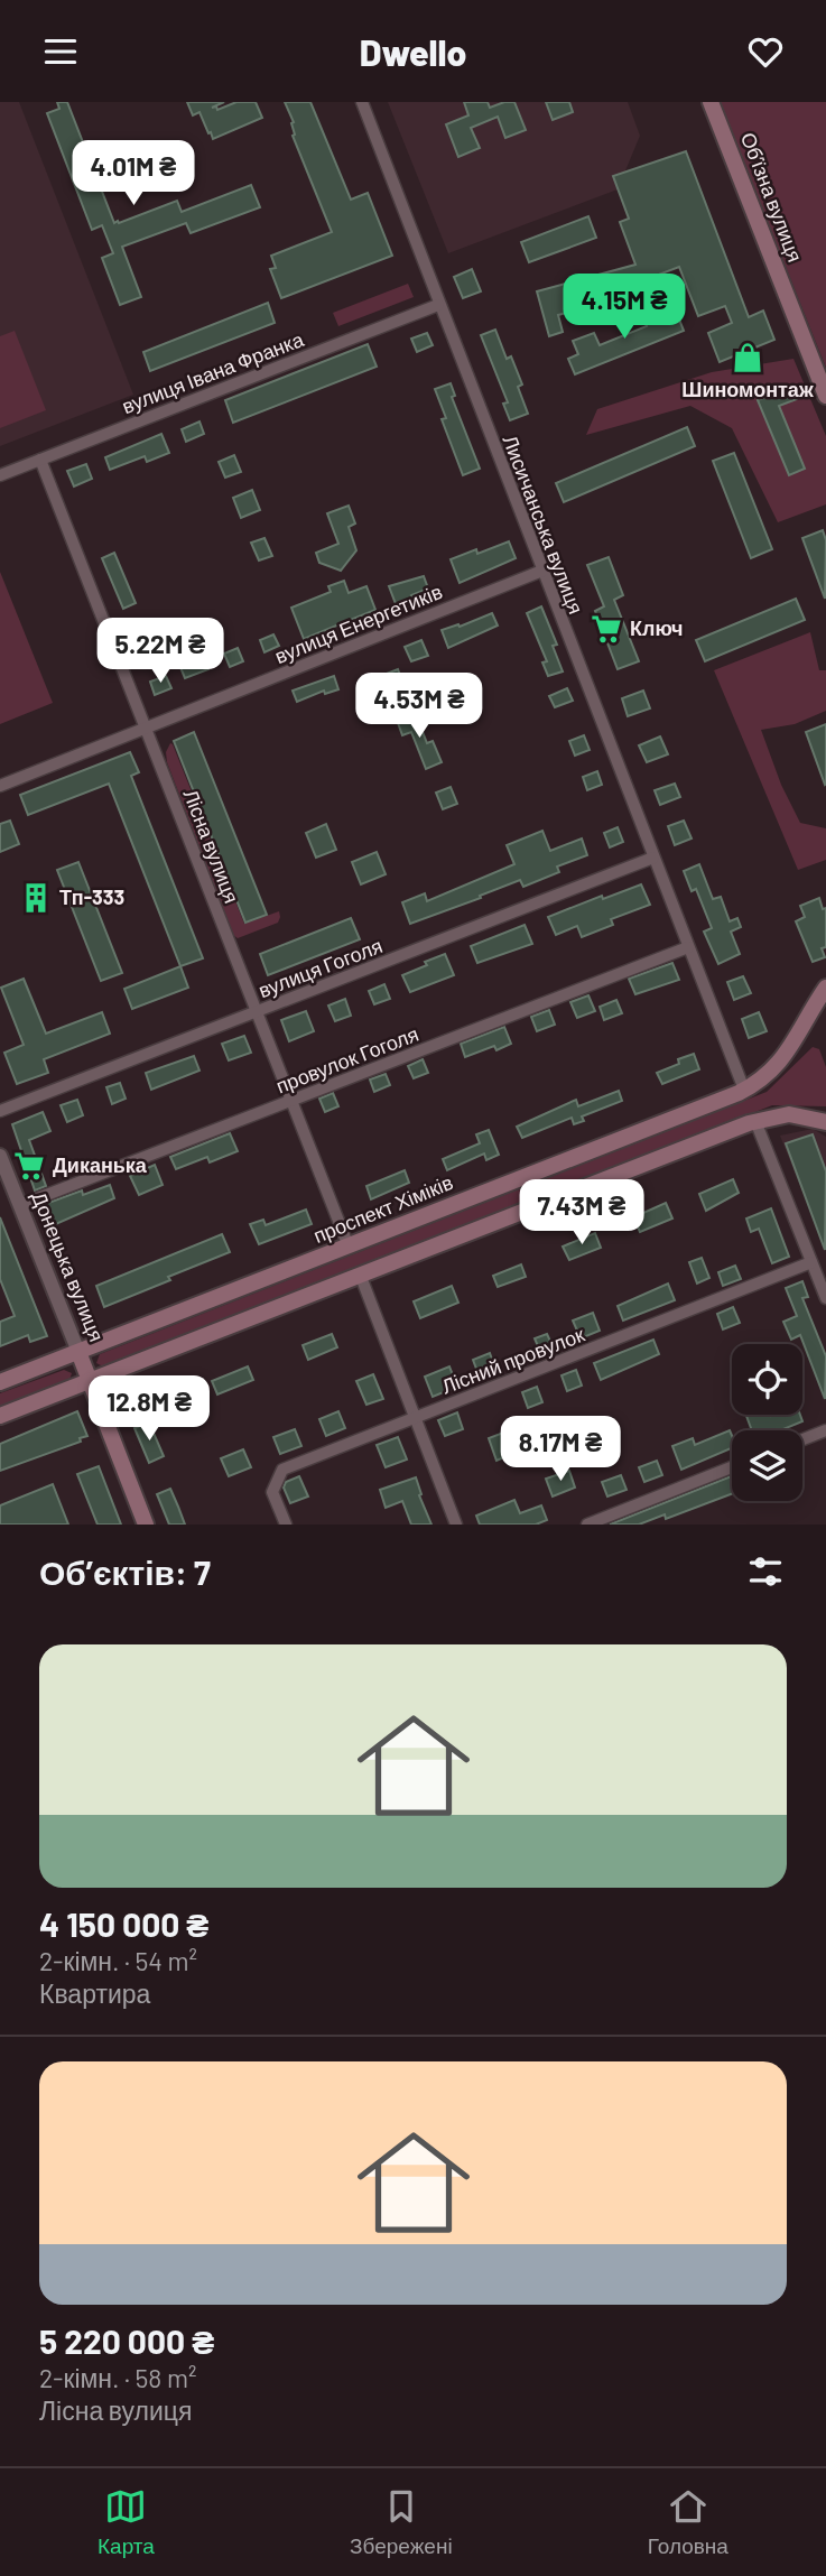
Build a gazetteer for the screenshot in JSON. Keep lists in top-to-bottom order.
{
  "streets": {
    "main road": ["Об’їзна вулиця", "проспект Хіміків", "Донецька вулиця"],
    "street": [
      "вулиця Івана Франка",
      "Лисичанська вулиця",
      "вулиця Енергетиків",
      "Лісна вулиця",
      "вулиця Гоголя",
      "провулок Гоголя",
      "Лісний провулок"
    ]
  },
  "crossings": [
    ["вулиця Івана Франка", "Лисичанська вулиця"],
    ["вулиця Івана Франка", "Лісна вулиця"],
    ["Лисичанська вулиця", "вулиця Енергетиків"],
    ["Лисичанська вулиця", "вулиця Гоголя"],
    ["Лисичанська вулиця", "провулок Гоголя"],
    ["Лисичанська вулиця", "проспект Хіміків"],
    ["вулиця Енергетиків", "Лісна вулиця"],
    ["Лісна вулиця", "вулиця Гоголя"],
    ["Лісна вулиця", "провулок Гоголя"],
    ["Лісна вулиця", "проспект Хіміків"],
    ["провулок Гоголя", "Донецька вулиця"],
    ["проспект Хіміків", "Донецька вулиця"]
  ],
  "places": {
    "shop": ["Шиномонтаж"],
    "supermarket": ["Ключ", "Диканька"],
    "building": ["Тп-333"]
  },
  "page": {
    "header": "Dwello",
    "price": [
      "4.01M ₴",
      "4.15M ₴",
      "5.22M ₴",
      "4.53M ₴",
      "7.43M ₴",
      "12.8M ₴",
      "8.17M ₴"
    ],
    "heading": "Об’єктів: 7",
    "list": [
      {
        "name": "4 150 000 ₴",
        "note": "2-кімн. · 54 m² · Квартира"
      },
      {
        "name": "5 220 000 ₴",
        "note": "2-кімн. · 58 m² · Лісна вулиця"
      }
    ],
    "tabs": ["Карта", "Збережені", "Головна"]
  }
}
